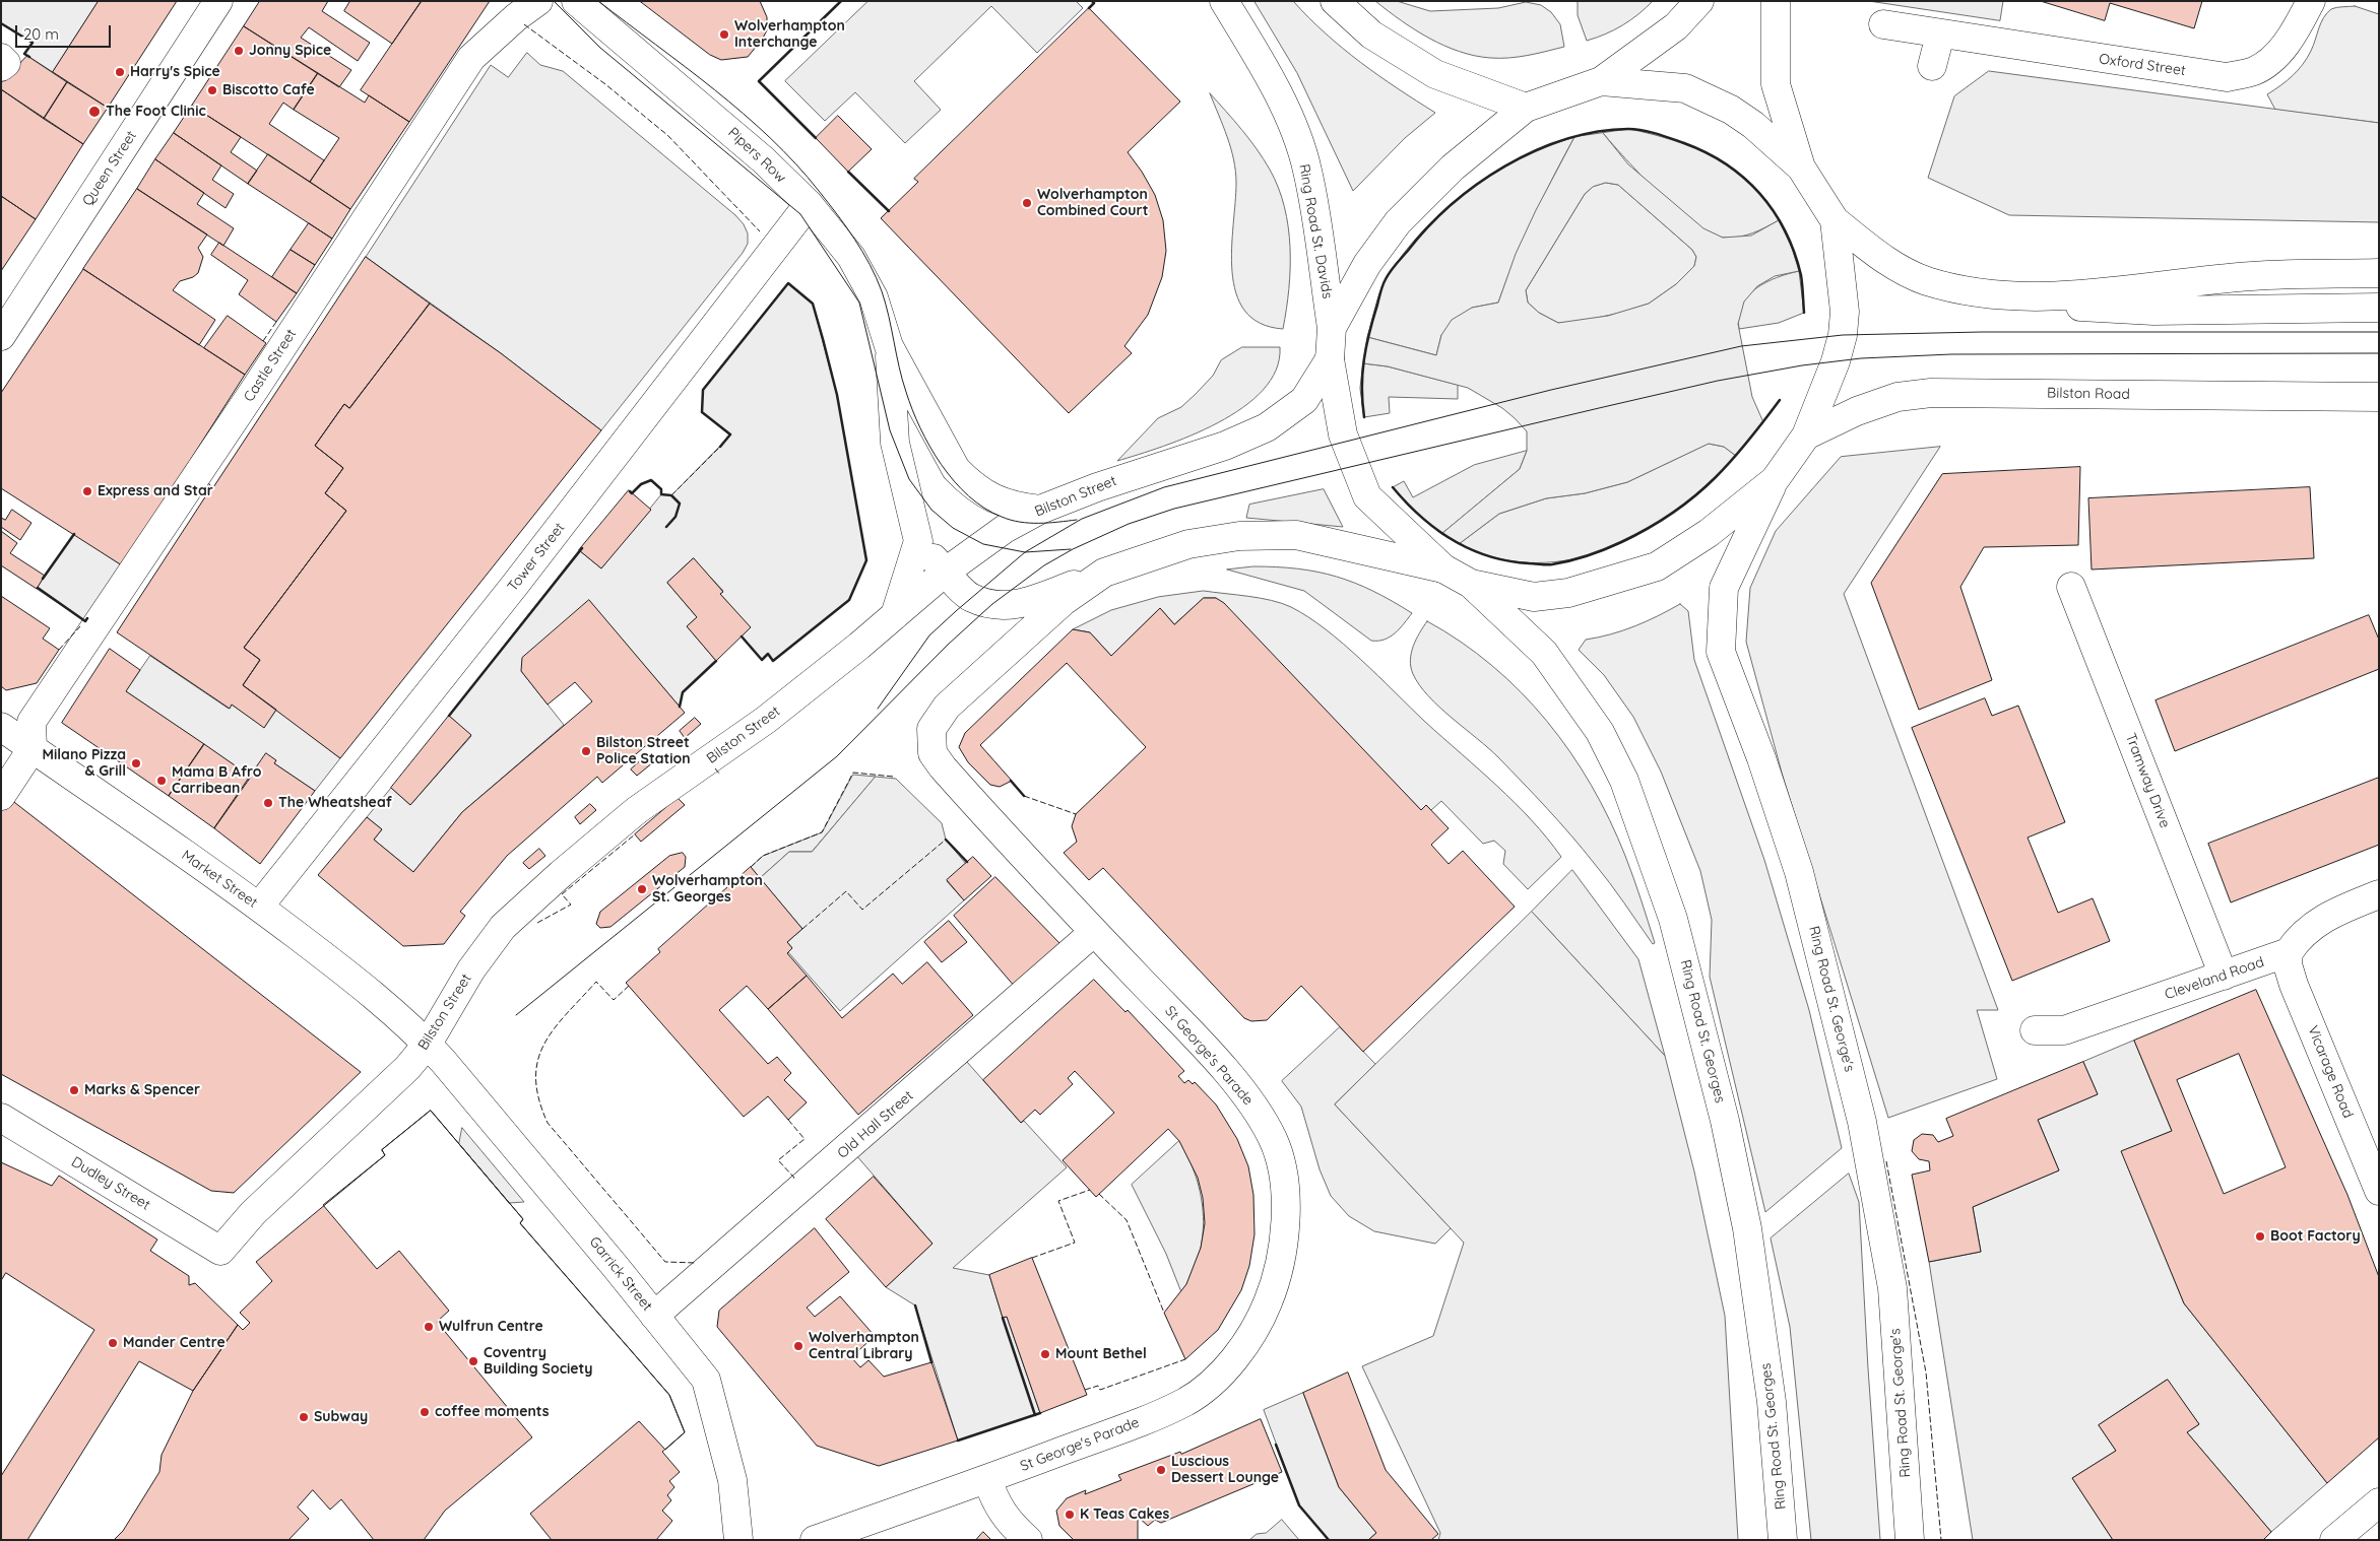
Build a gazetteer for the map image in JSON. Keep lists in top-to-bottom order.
{
  "streets": {
    "main road": [
      "Oxford Street",
      "Pipers Row",
      "Queen Street",
      "Ring Road St. Davids",
      "Castle Street",
      "Bilston Road",
      "Bilston Street",
      "Tower Street",
      "Tramway Drive",
      "Market Street",
      "Cleveland Road",
      "Ring Road St. George's",
      "Ring Road St. Georges",
      "St George's Parade",
      "Vicarage Road",
      "Old Hall Street",
      "Dudley Street",
      "Garrick Street"
    ]
  },
  "crossings": [
    ["Pipers Row", "Bilston Street"],
    ["Pipers Row", "Tower Street"],
    ["Castle Street", "Market Street"],
    ["Bilston Street", "Market Street"],
    ["Bilston Street", "Dudley Street"],
    ["Bilston Street", "Garrick Street"],
    ["Tower Street", "Market Street"],
    ["Tramway Drive", "Cleveland Road"],
    ["Market Street", "Garrick Street"],
    ["Cleveland Road", "Vicarage Road"],
    ["St George's Parade", "Old Hall Street"],
    ["Old Hall Street", "Garrick Street"]
  ],
  "places": [
    "Wolverhampton Interchange",
    "Jonny Spice",
    "Harry's Spice",
    "Biscotto Cafe",
    "The Foot Clinic",
    "Wolverhampton Combined Court",
    "Express and Star",
    "Bilston Street Police Station",
    "Milano Pizza & Grill",
    "Mama B Afro Carribean",
    "The Wheatsheaf",
    "Wolverhampton St. Georges",
    "Marks & Spencer",
    "Boot Factory",
    "Wulfrun Centre",
    "Mander Centre",
    "Wolverhampton Central Library",
    "Mount Bethel",
    "Coventry Building Society",
    "coffee moments",
    "Subway",
    "Luscious Dessert Lounge",
    "K Teas Cakes"
  ],
  "scale_bar": "20 m"
}
